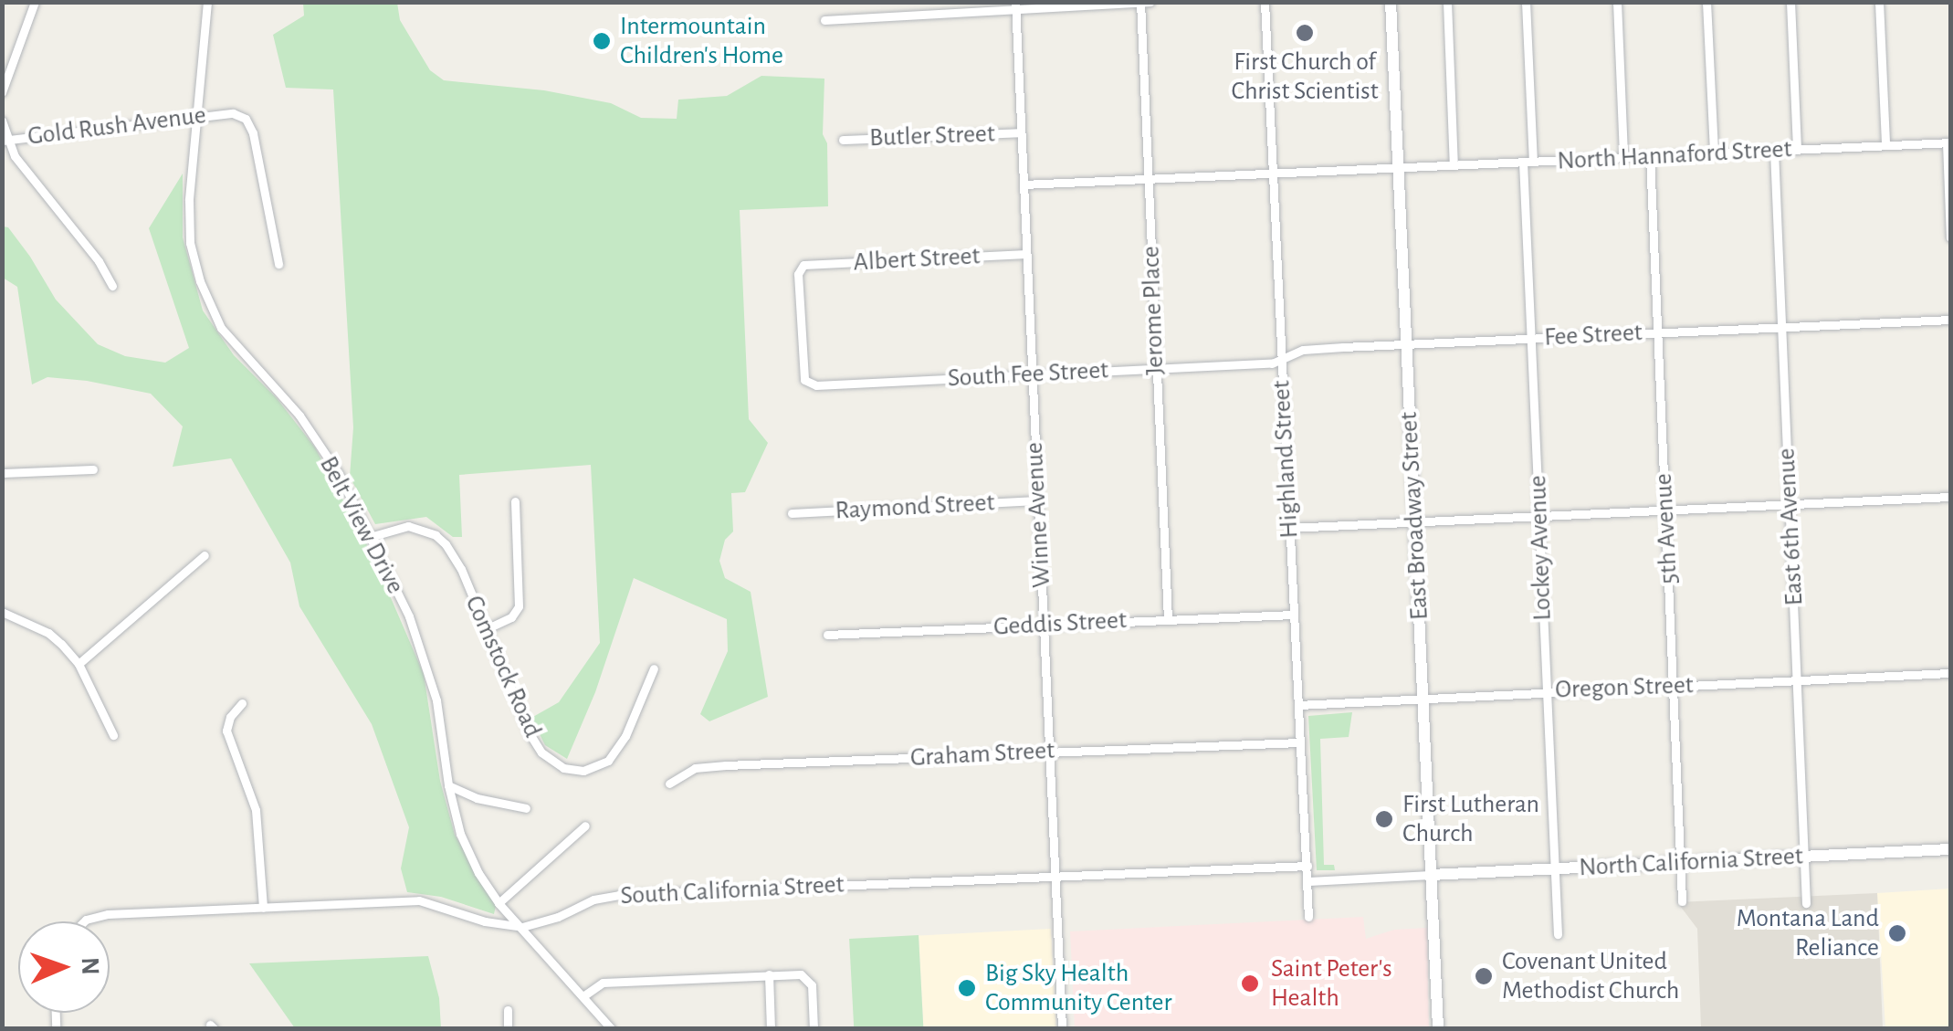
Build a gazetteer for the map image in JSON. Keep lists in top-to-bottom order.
{
  "streets": {
    "street": [
      "Gold Rush Avenue",
      "Butler Street",
      "North Hannaford Street",
      "Albert Street",
      "Jerome Place",
      "Fee Street",
      "South Fee Street",
      "Highland Street",
      "Raymond Street",
      "Winne Avenue",
      "East Broadway Street",
      "Belt View Drive",
      "East 6th Avenue",
      "5th Avenue",
      "Lockey Avenue",
      "Geddis Street",
      "Comstock Road",
      "Oregon Street",
      "Graham Street",
      "North California Street",
      "South California Street"
    ]
  },
  "crossings": [
    ["Gold Rush Avenue", "Belt View Drive"],
    ["Butler Street", "Winne Avenue"],
    ["North Hannaford Street", "Jerome Place"],
    ["North Hannaford Street", "Highland Street"],
    ["North Hannaford Street", "Winne Avenue"],
    ["North Hannaford Street", "East Broadway Street"],
    ["North Hannaford Street", "East 6th Avenue"],
    ["North Hannaford Street", "5th Avenue"],
    ["North Hannaford Street", "Lockey Avenue"],
    ["Albert Street", "South Fee Street"],
    ["Albert Street", "Winne Avenue"],
    ["Jerome Place", "South Fee Street"],
    ["Jerome Place", "Geddis Street"],
    ["Fee Street", "South Fee Street"],
    ["Fee Street", "East Broadway Street"],
    ["Fee Street", "East 6th Avenue"],
    ["Fee Street", "5th Avenue"],
    ["Fee Street", "Lockey Avenue"],
    ["South Fee Street", "Highland Street"],
    ["South Fee Street", "Winne Avenue"],
    ["South Fee Street", "East Broadway Street"],
    ["Highland Street", "Geddis Street"],
    ["Highland Street", "Oregon Street"],
    ["Highland Street", "Graham Street"],
    ["Highland Street", "South California Street"],
    ["Raymond Street", "Winne Avenue"],
    ["Winne Avenue", "Geddis Street"],
    ["Winne Avenue", "Graham Street"],
    ["Winne Avenue", "South California Street"],
    ["East Broadway Street", "Oregon Street"],
    ["East Broadway Street", "North California Street"],
    ["Belt View Drive", "Comstock Road"],
    ["Belt View Drive", "South California Street"],
    ["East 6th Avenue", "Oregon Street"],
    ["East 6th Avenue", "North California Street"],
    ["5th Avenue", "Oregon Street"],
    ["5th Avenue", "North California Street"],
    ["Lockey Avenue", "Oregon Street"],
    ["Lockey Avenue", "North California Street"]
  ],
  "places": [
    "First Church of Christ Scientist",
    "Intermountain Children's Home",
    "First Lutheran Church",
    "Montana Land Reliance",
    "Covenant United Methodist Church",
    "Saint Peter's Health",
    "Big Sky Health Community Center"
  ],
  "north": "right"
}
